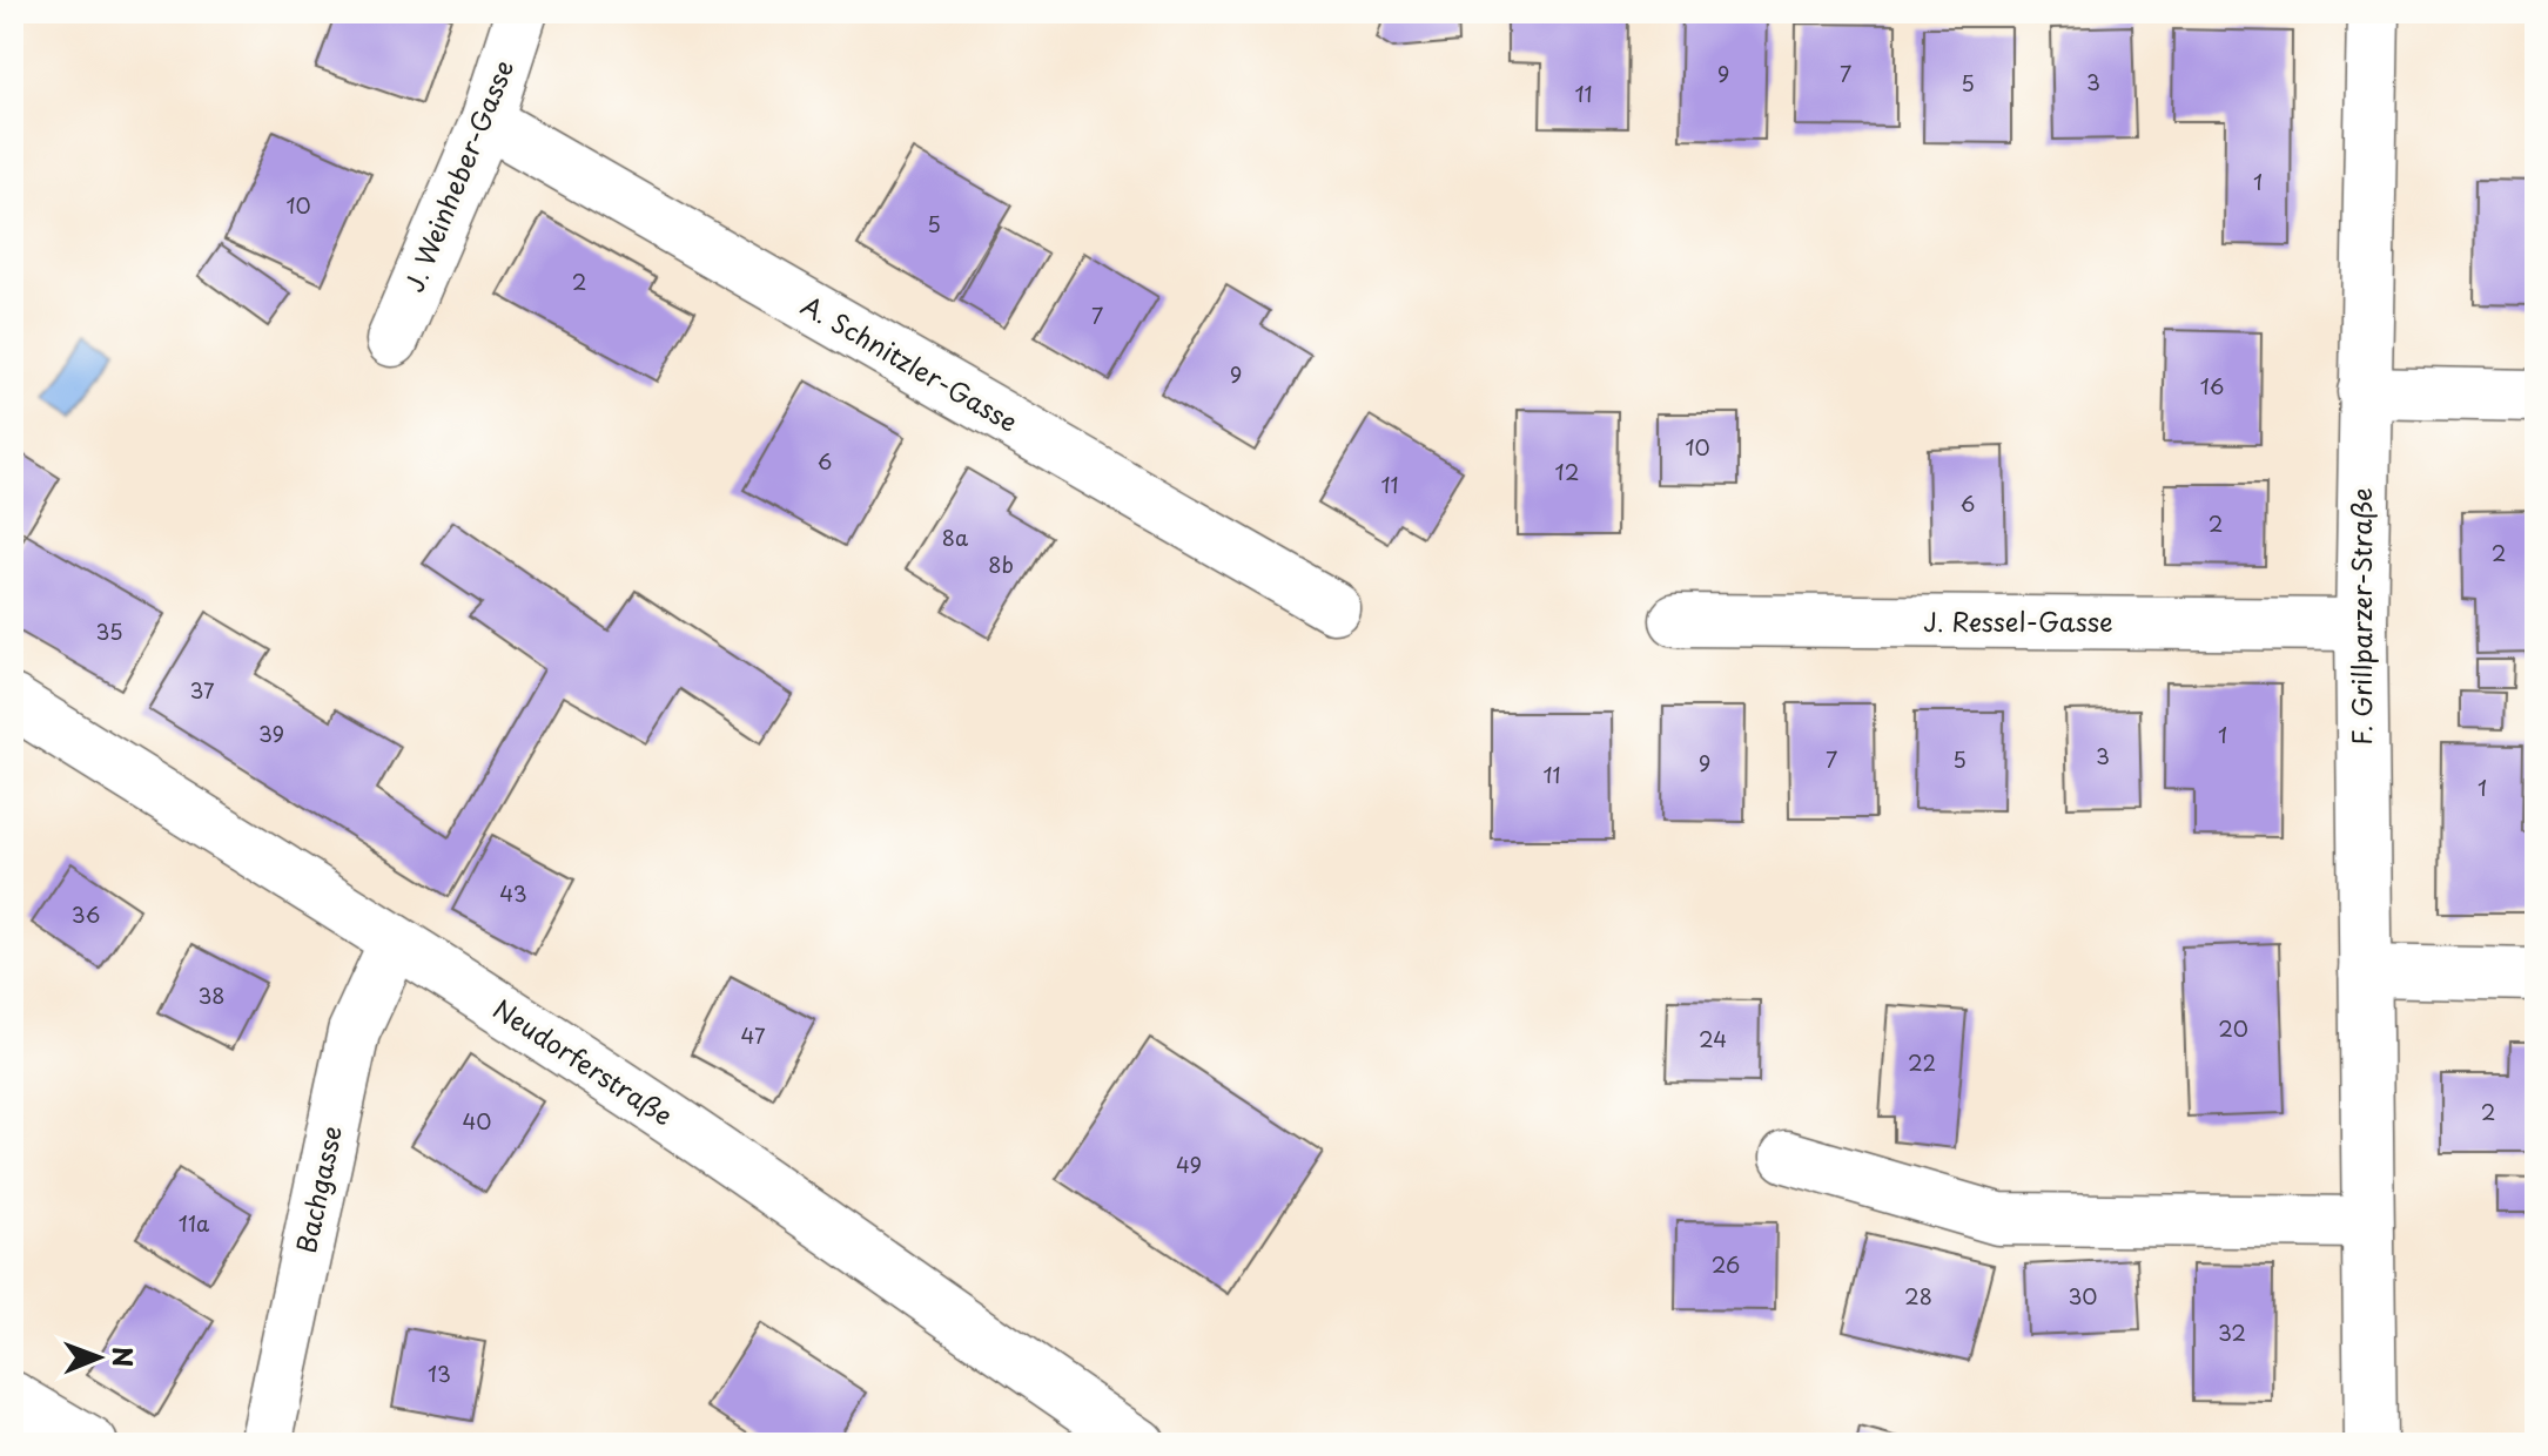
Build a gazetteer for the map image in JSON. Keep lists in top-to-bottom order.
{
  "streets": {
    "street": [
      "J. Weinheber-Gasse",
      "A. Schnitzler-Gasse",
      "F. Grillparzer-Straße",
      "J. Ressel-Gasse",
      "Neudorferstraße",
      "Bachgasse"
    ]
  },
  "crossings": [
    ["J. Weinheber-Gasse", "A. Schnitzler-Gasse"],
    ["F. Grillparzer-Straße", "J. Ressel-Gasse"],
    ["Neudorferstraße", "Bachgasse"]
  ],
  "house_numbers": [
    "9",
    "7",
    "3",
    "5",
    "11",
    "1",
    "10",
    "5",
    "2",
    "7",
    "9",
    "16",
    "10",
    "6",
    "12",
    "11",
    "6",
    "2",
    "8a",
    "2",
    "8b",
    "35",
    "37",
    "39",
    "1",
    "3",
    "7",
    "5",
    "9",
    "11",
    "1",
    "43",
    "36",
    "38",
    "20",
    "47",
    "24",
    "22",
    "2",
    "40",
    "49",
    "11a",
    "26",
    "28",
    "30",
    "32",
    "13"
  ],
  "north": "right"
}
